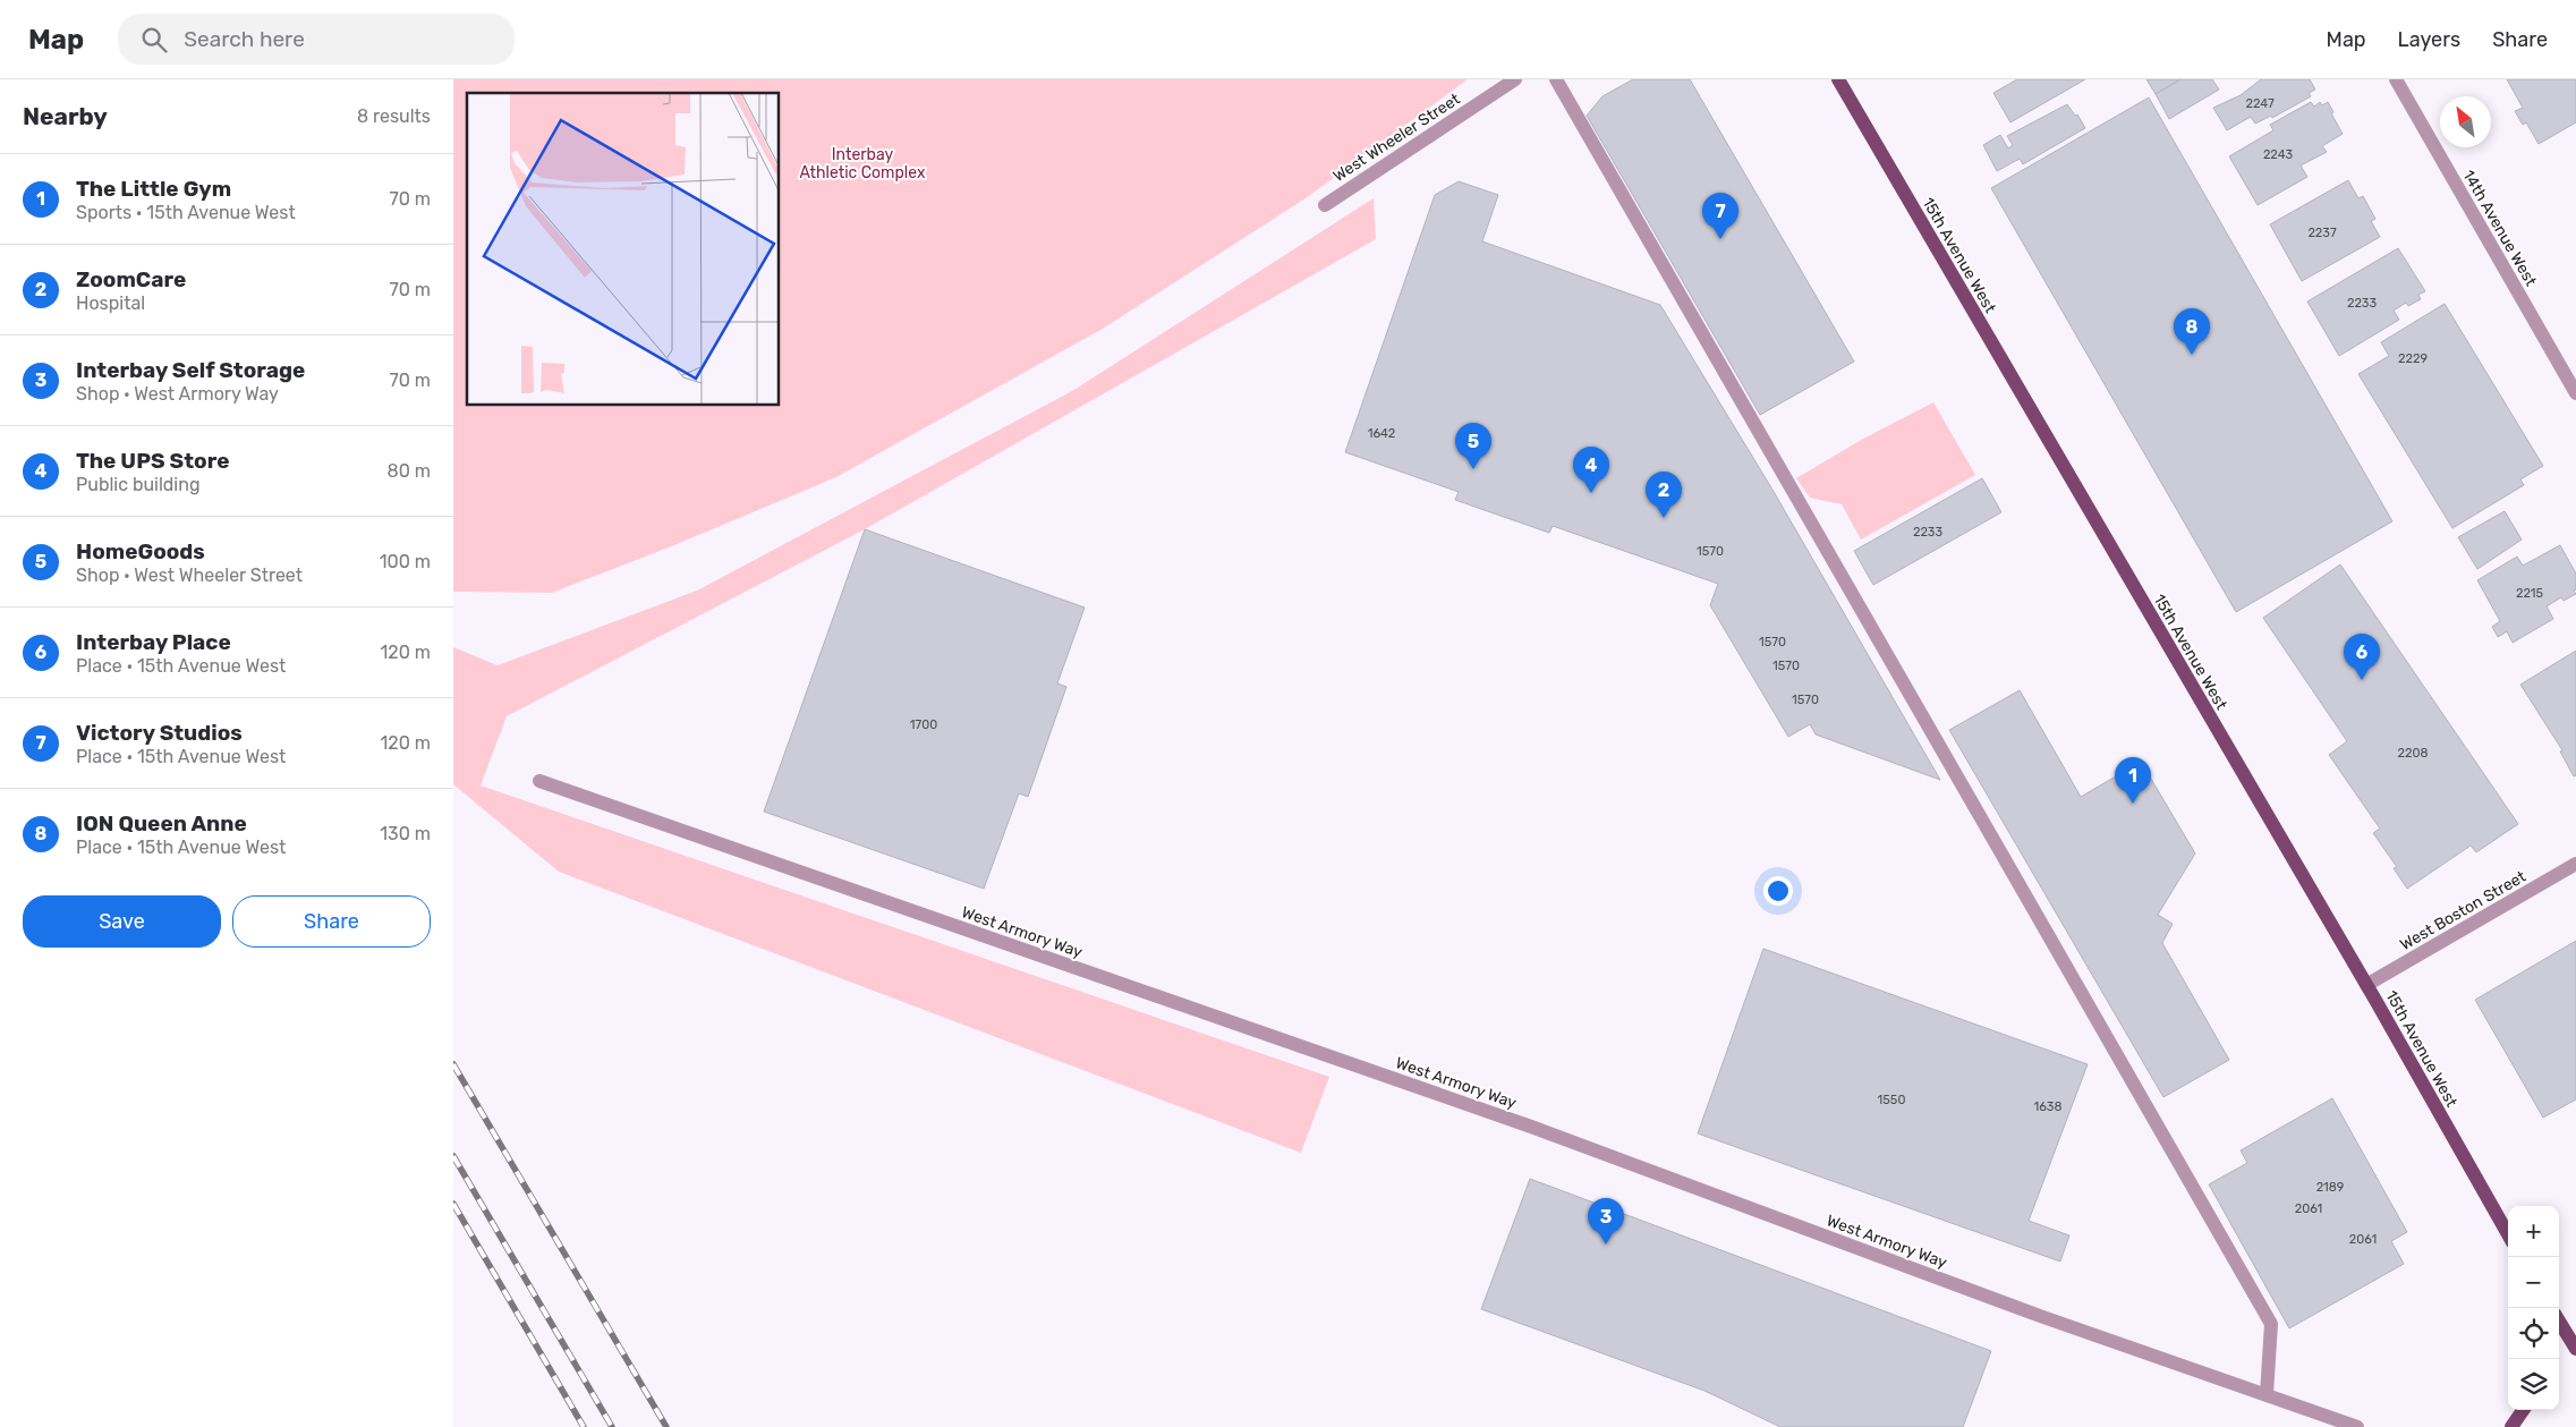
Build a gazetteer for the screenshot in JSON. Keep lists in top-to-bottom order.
{
  "streets": {
    "main road": ["15th Avenue West"],
    "street": [
      "West Wheeler Street",
      "14th Avenue West",
      "West Boston Street",
      "West Armory Way"
    ]
  },
  "crossings": [
    ["15th Avenue West", "West Boston Street"]
  ],
  "parks": ["Interbay Athletic Complex"],
  "house_numbers": [
    "2247",
    "2243",
    "2237",
    "2233",
    "2229",
    "1642",
    "2233",
    "1570",
    "2215",
    "1570",
    "1570",
    "1570",
    "1700",
    "2208",
    "1550",
    "1638",
    "2189",
    "2061",
    "2061"
  ],
  "north": "top left",
  "page": {
    "header": "Map",
    "search": "Search here",
    "nav": ["Map", "Layers", "Share"],
    "heading": ["Nearby", "8 results"],
    "list": [
      {
        "mark": "1",
        "name": "The Little Gym",
        "note": "Sports · 15th Avenue West",
        "value": "70 m"
      },
      {
        "mark": "2",
        "name": "ZoomCare",
        "note": "Hospital",
        "value": "70 m"
      },
      {
        "mark": "3",
        "name": "Interbay Self Storage",
        "note": "Shop · West Armory Way",
        "value": "70 m"
      },
      {
        "mark": "4",
        "name": "The UPS Store",
        "note": "Public building",
        "value": "80 m"
      },
      {
        "mark": "5",
        "name": "HomeGoods",
        "note": "Shop · West Wheeler Street",
        "value": "100 m"
      },
      {
        "mark": "6",
        "name": "Interbay Place",
        "note": "Place · 15th Avenue West",
        "value": "120 m"
      },
      {
        "mark": "7",
        "name": "Victory Studios",
        "note": "Place · 15th Avenue West",
        "value": "120 m"
      },
      {
        "mark": "8",
        "name": "ION Queen Anne",
        "note": "Place · 15th Avenue West",
        "value": "130 m"
      }
    ],
    "pins": [
      "7",
      "8",
      "5",
      "4",
      "2",
      "6",
      "1",
      "3"
    ],
    "buttons": ["Save", "Share"],
    "map_buttons": ["+", "−"]
  }
}
